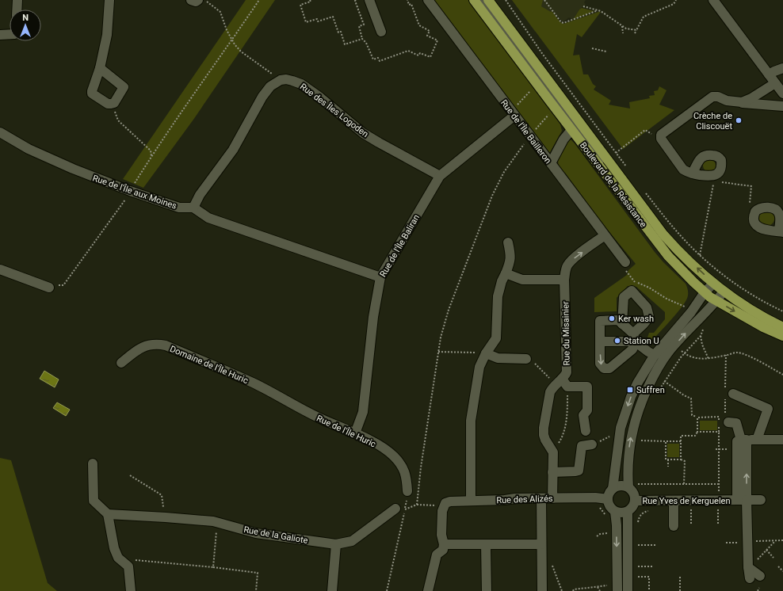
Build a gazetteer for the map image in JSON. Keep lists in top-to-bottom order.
{
  "streets": {
    "main road": ["Boulevard de la Résistance"],
    "street": [
      "Rue des Îles Logoden",
      "Rue de l'Île Bailleron",
      "Rue de l'Île aux Moines",
      "Rue de l'Île Baliran",
      "Rue du Misainier",
      "Domaine de l'Île Huric",
      "Rue de l'Île Huric",
      "Rue des Alizés",
      "Rue Yves de Kerguelen",
      "Rue de la Galiote"
    ]
  },
  "crossings": [
    ["Rue des Îles Logoden", "Rue de l'Île Baliran"],
    ["Rue de l'Île Bailleron", "Rue de l'Île Baliran"],
    ["Rue de l'Île Bailleron", "Rue du Misainier"],
    ["Rue de l'Île Baliran", "Rue de l'Île Huric"],
    ["Domaine de l'Île Huric", "Rue de l'Île Huric"],
    ["Rue des Alizés", "Rue Yves de Kerguelen"]
  ],
  "places": {
    "other": ["Crèche de Cliscouët", "Ker wash", "Station U"],
    "transit": ["Suffren"]
  },
  "north": "top"
}
